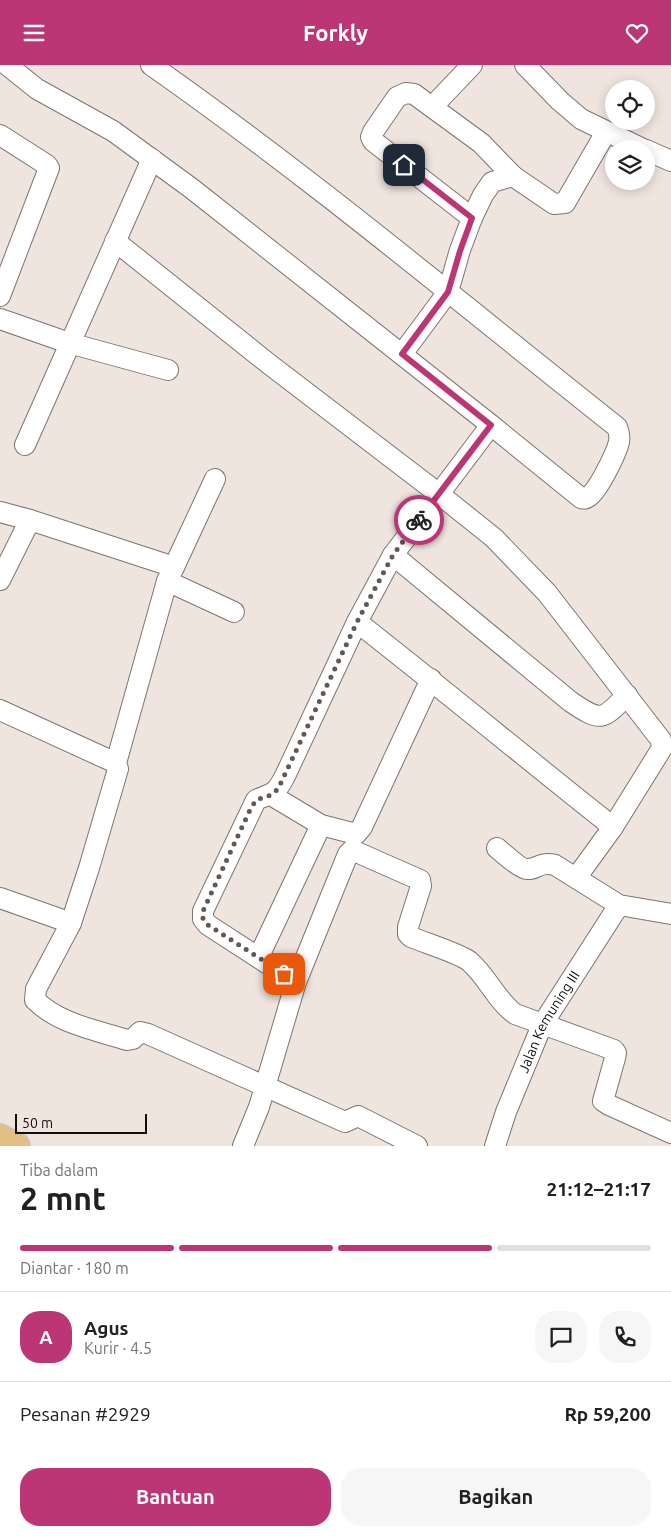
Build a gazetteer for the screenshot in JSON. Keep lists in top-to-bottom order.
{
  "streets": {
    "street": ["Jalan Kemuning III"]
  },
  "scale_bar": "50 m",
  "page": {
    "header": "Forkly",
    "scale": "50 m",
    "heading": ["2 mnt", "Tiba dalam", "21:12–21:17"],
    "panel": [
      "Agus",
      "Kurir · 4.5",
      "Pesanan #2929",
      "Rp 59,200"
    ],
    "bar": "Diantar · 180 m",
    "round": "A",
    "buttons": ["Bantuan", "Bagikan"]
  }
}
